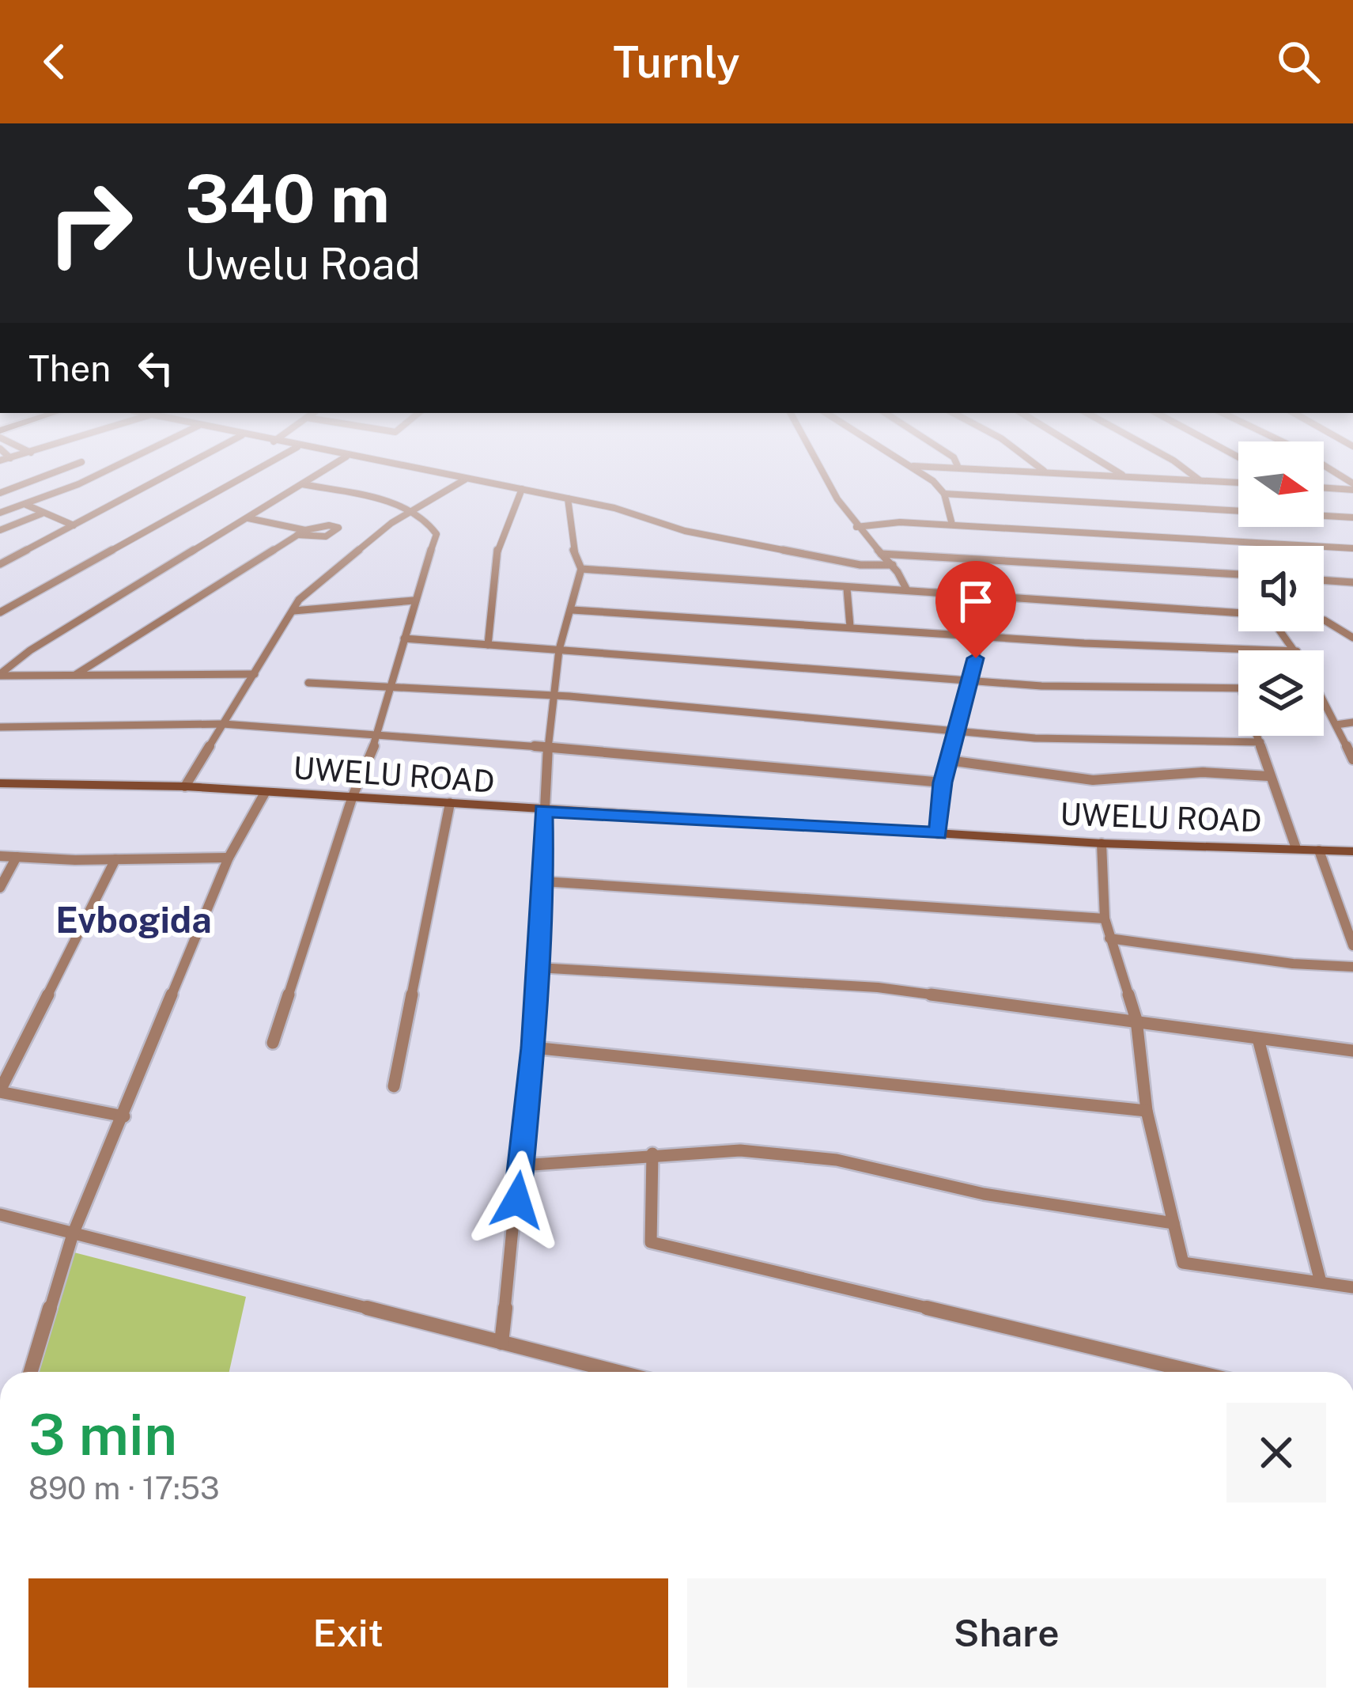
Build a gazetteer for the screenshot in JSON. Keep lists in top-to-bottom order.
{
  "streets": {
    "street": ["UWELU ROAD"]
  },
  "districts": ["Evbogida"],
  "north": "right",
  "page": {
    "header": "Turnly",
    "turn": ["340 m", "Uwelu Road"],
    "then": "Then",
    "heading": ["3 min", "890 m · 17:53"],
    "buttons": ["Exit", "Share"]
  }
}
